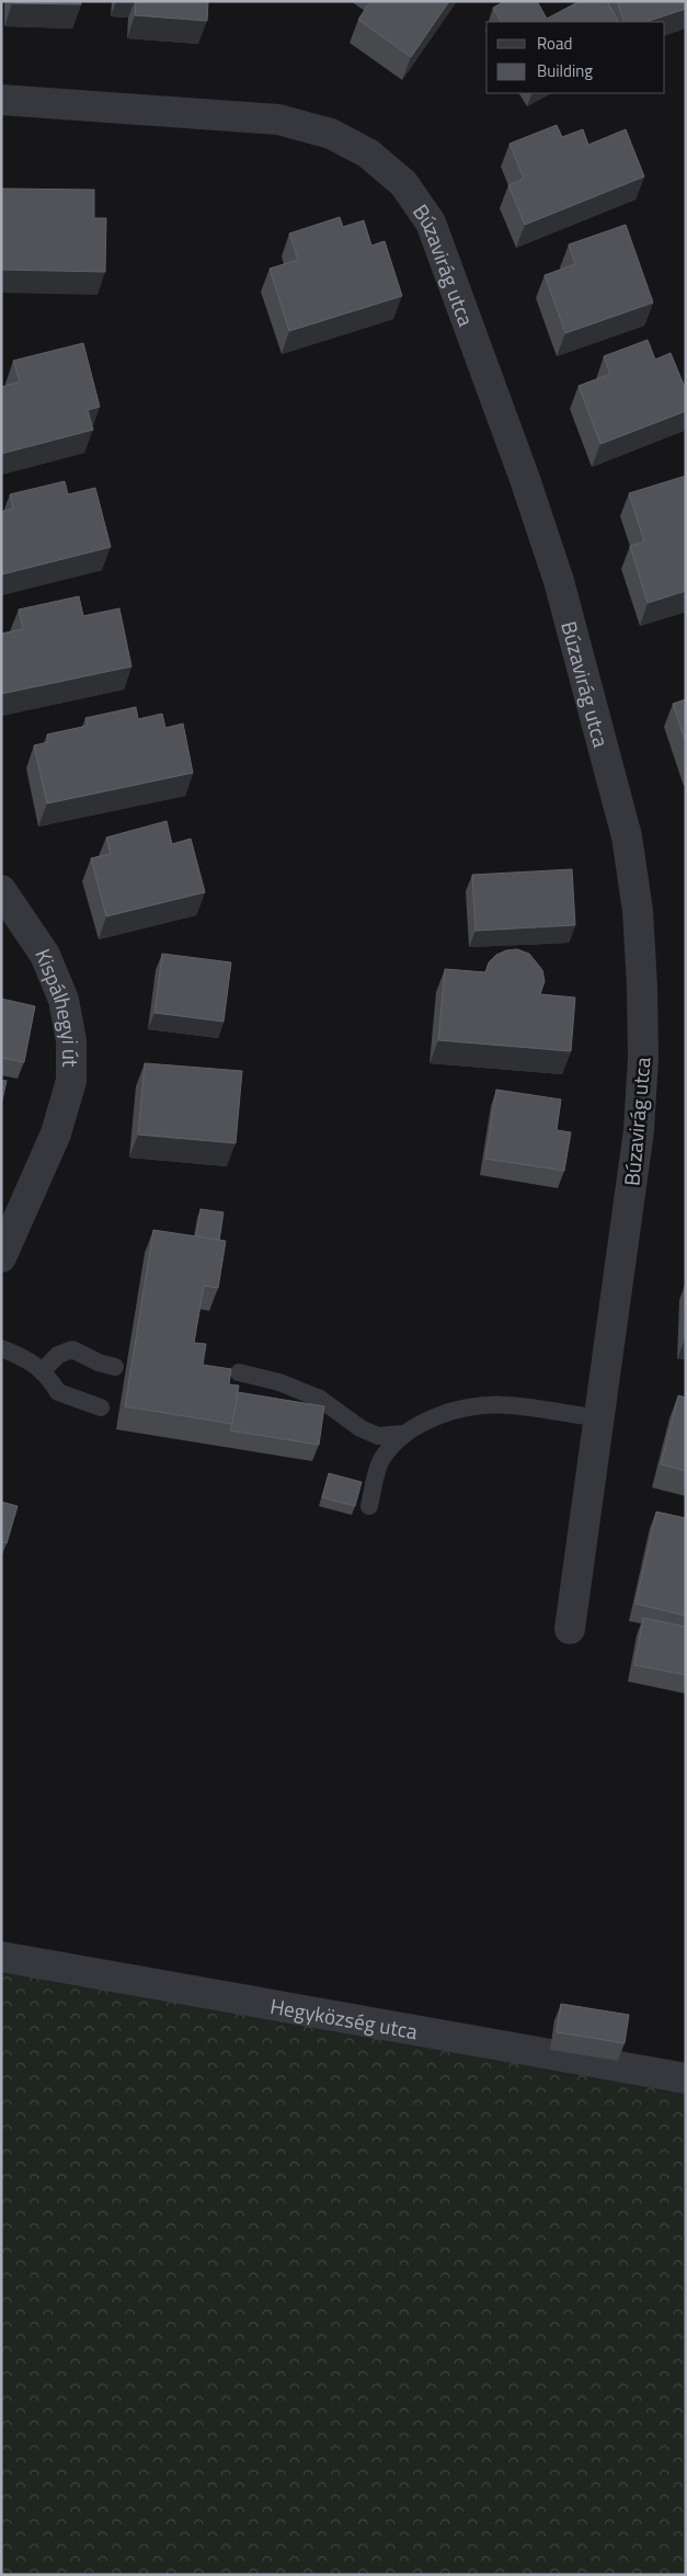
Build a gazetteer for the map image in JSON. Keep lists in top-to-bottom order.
{
  "streets": {
    "street": ["Búzavirág utca", "Kispálhegyi út", "Hegyközség utca"]
  },
  "legend": ["Road", "Building"]
}
